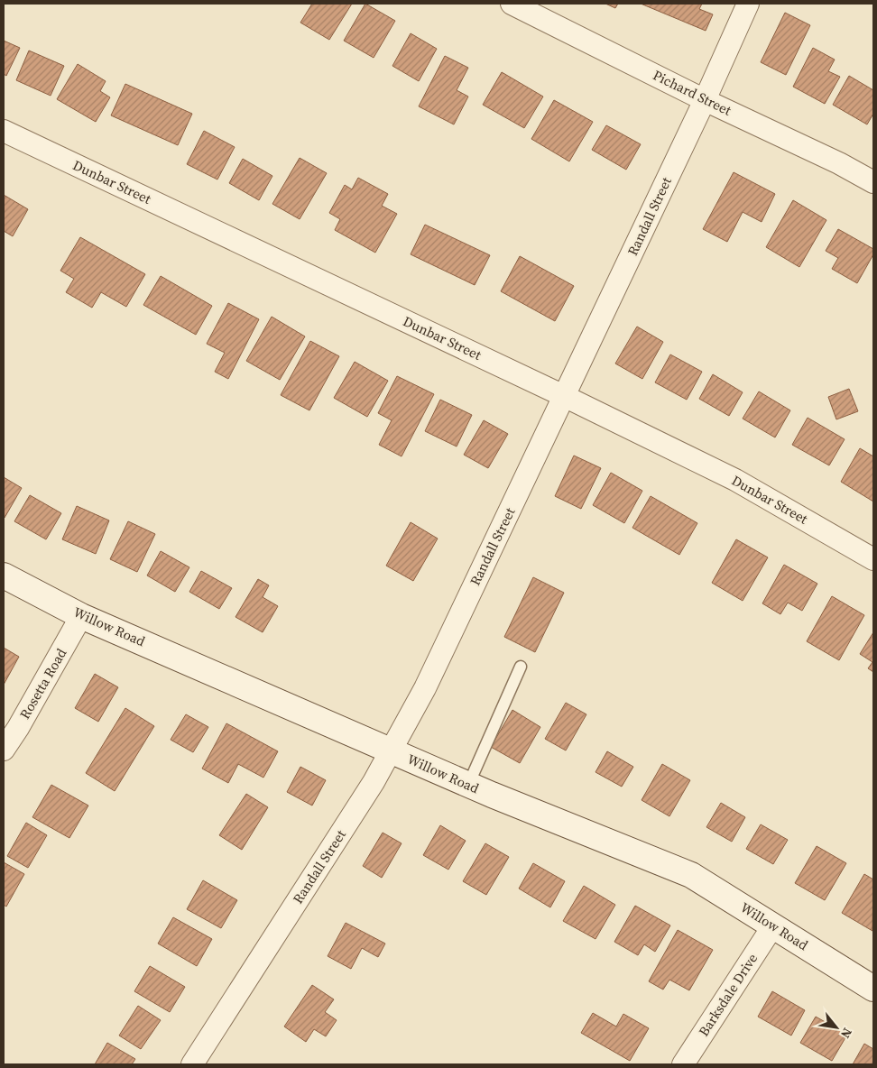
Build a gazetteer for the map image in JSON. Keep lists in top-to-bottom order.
{
  "streets": {
    "street": [
      "Pichard Street",
      "Dunbar Street",
      "Randall Street",
      "Willow Road",
      "Rosetta Road",
      "Barksdale Drive"
    ]
  },
  "crossings": [
    ["Pichard Street", "Randall Street"],
    ["Dunbar Street", "Randall Street"],
    ["Randall Street", "Willow Road"],
    ["Willow Road", "Rosetta Road"],
    ["Willow Road", "Barksdale Drive"]
  ],
  "north": "bottom right"
}
